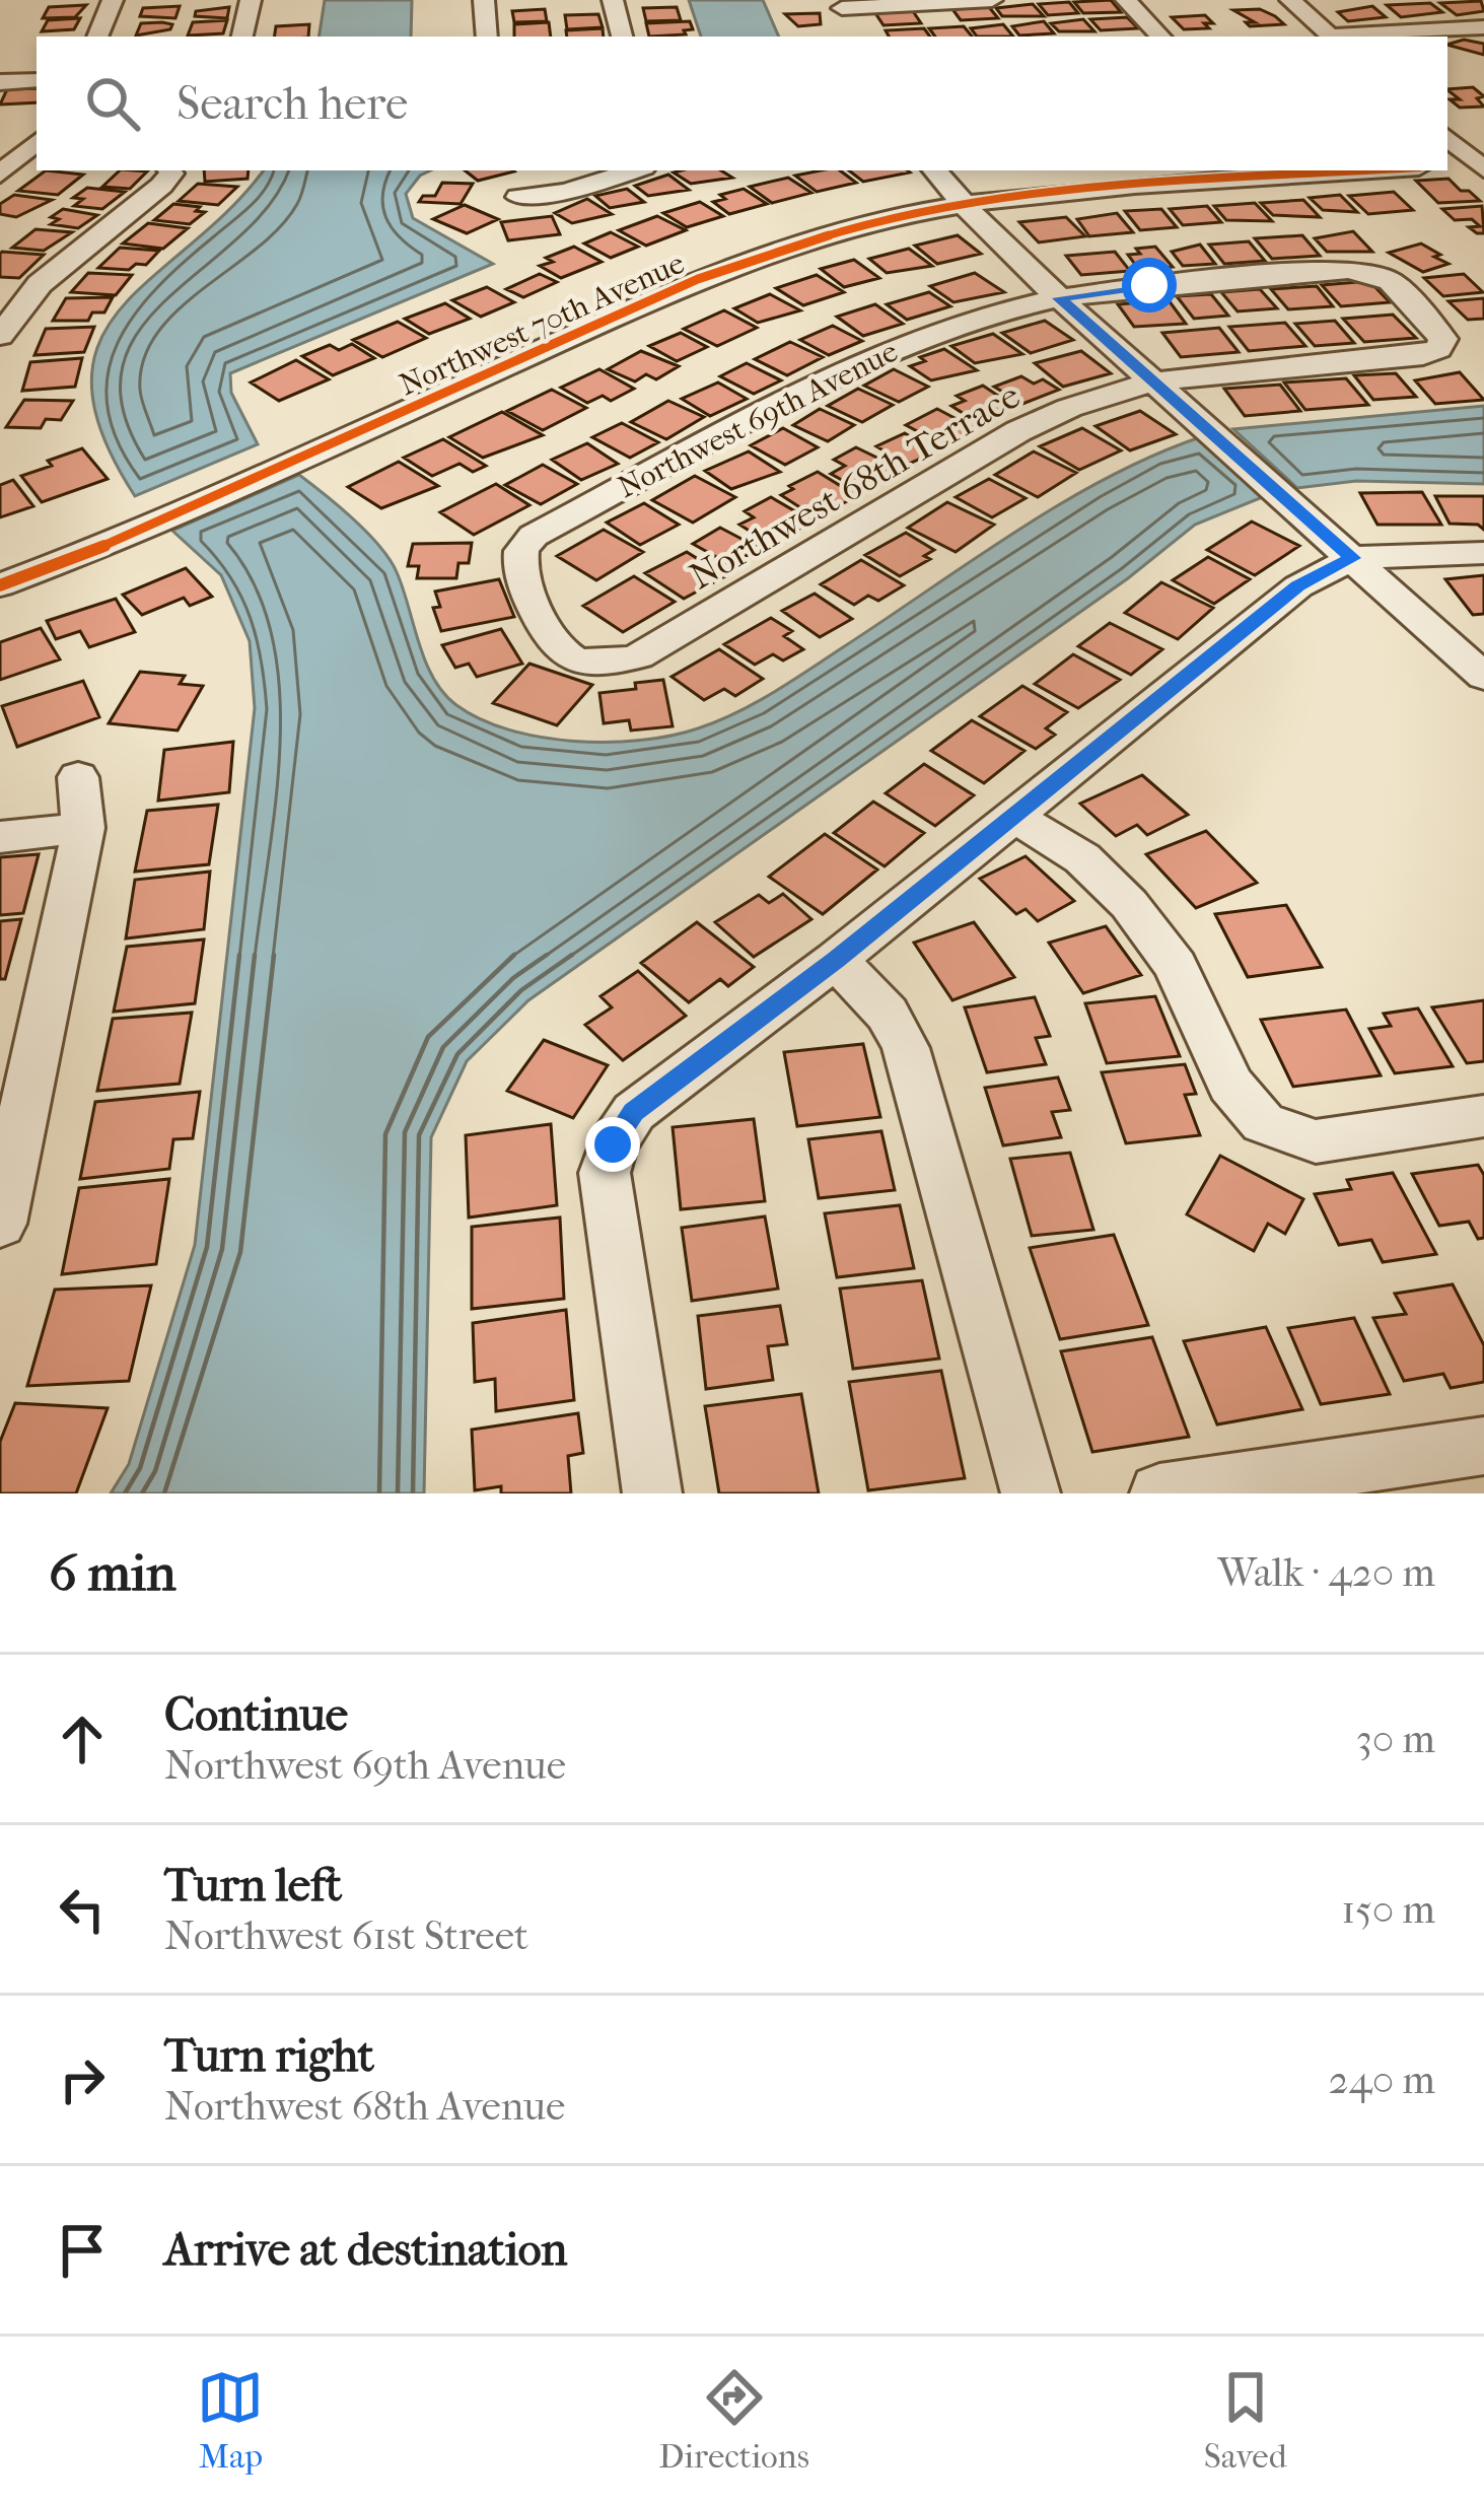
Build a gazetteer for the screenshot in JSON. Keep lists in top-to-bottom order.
{
  "streets": {
    "street": ["Northwest 70th Avenue", "Northwest 69th Avenue", "Northwest 68th Terrace"]
  },
  "crossings": [
    ["Northwest 69th Avenue", "Northwest 68th Terrace"]
  ],
  "page": {
    "search": "Search here",
    "heading": ["6 min", "Walk · 420 m"],
    "list": [
      ["Continue", "Northwest 69th Avenue", "30 m"],
      ["Turn left", "Northwest 61st Street", "150 m"],
      ["Turn right", "Northwest 68th Avenue", "240 m"],
      "Arrive at destination"
    ],
    "nav": ["Map", "Directions", "Saved"]
  }
}
